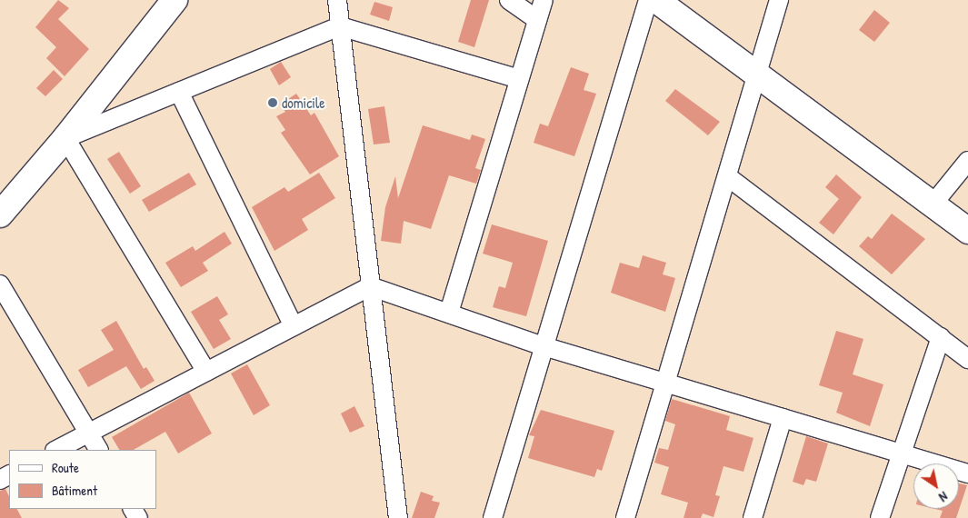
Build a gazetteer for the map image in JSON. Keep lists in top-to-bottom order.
{
  "places": ["domicile"],
  "legend": ["Route", "Bâtiment"],
  "north": "bottom right"
}
